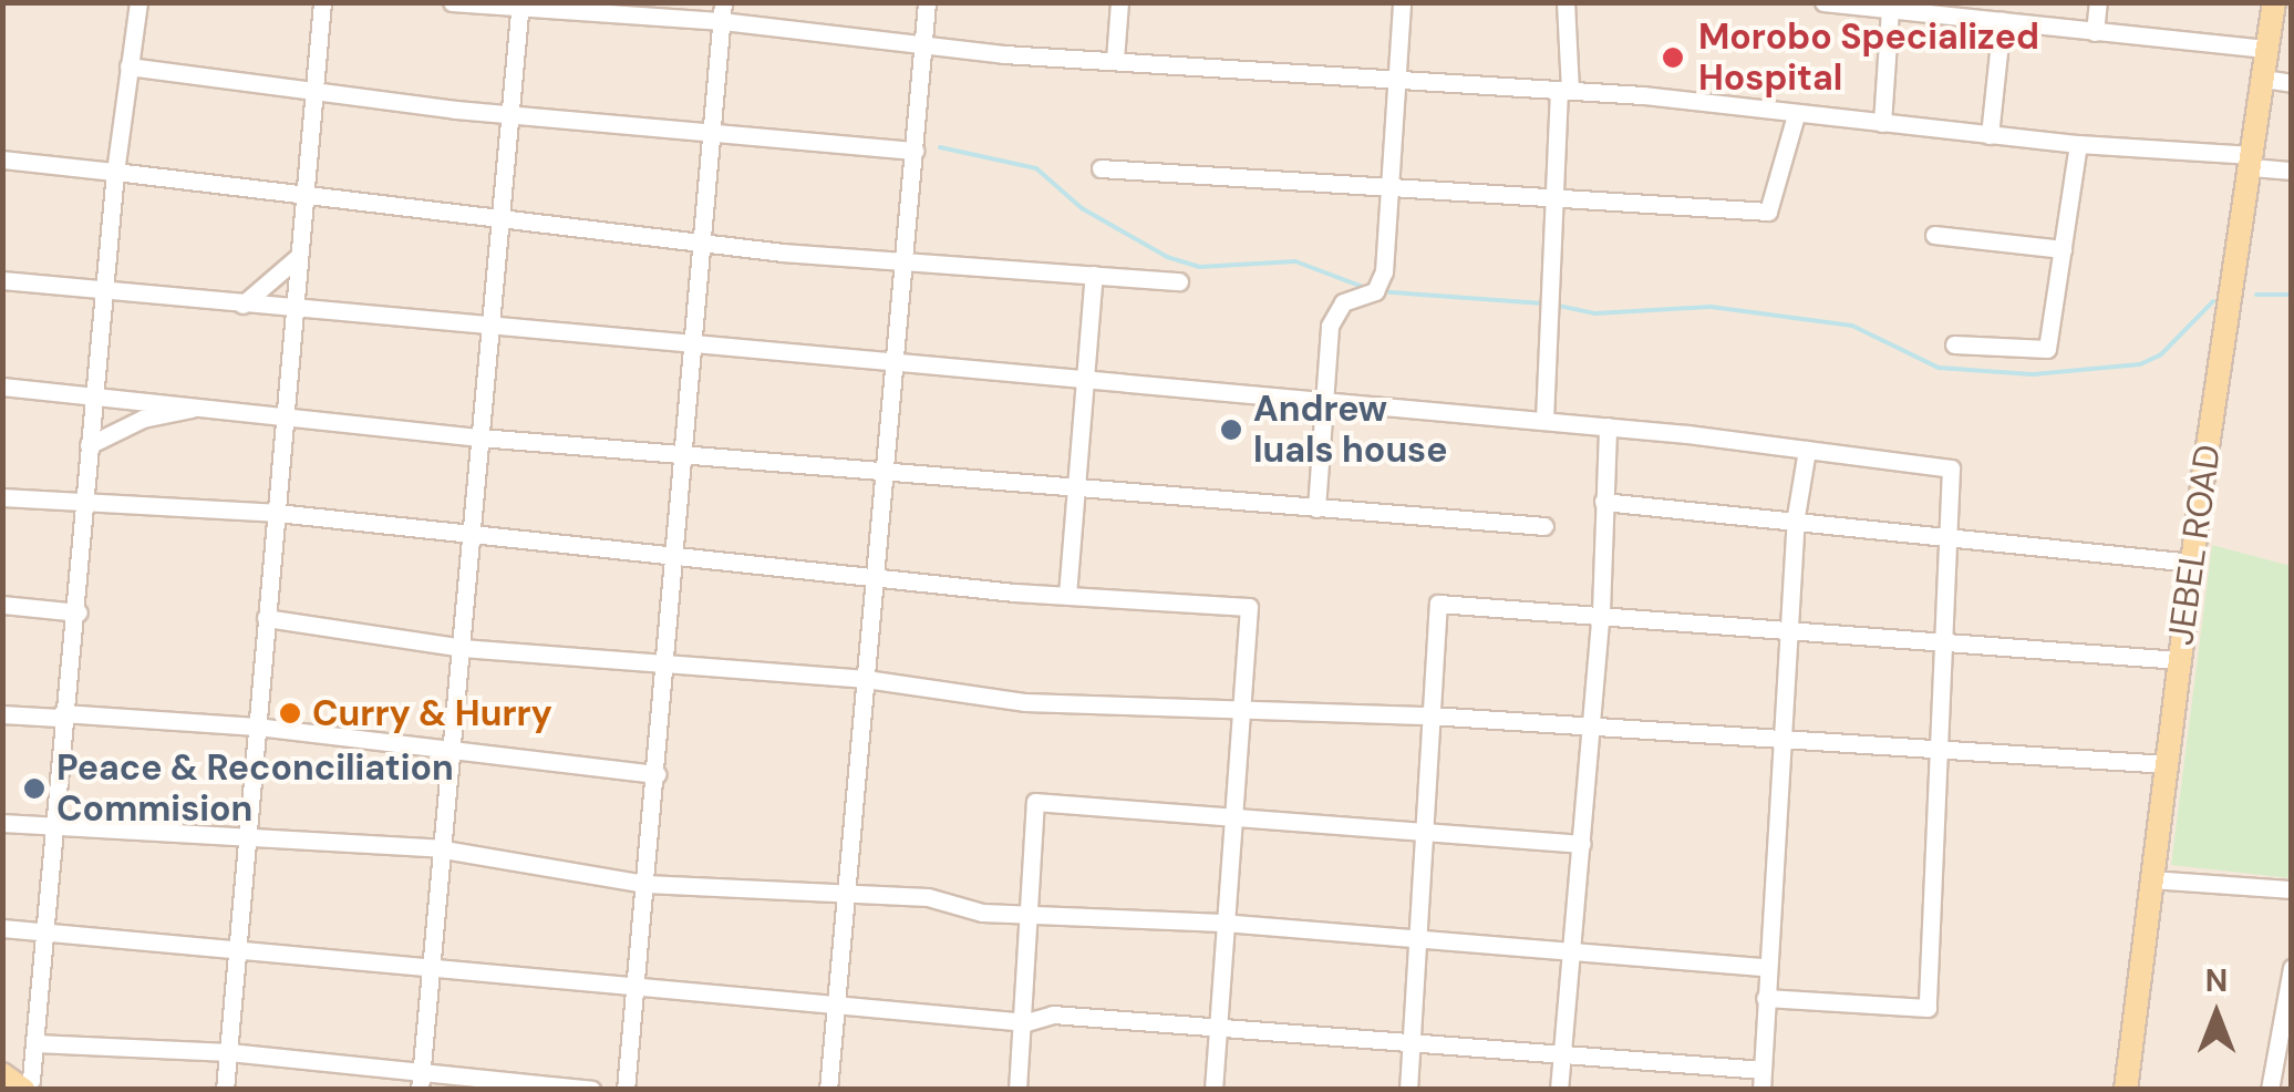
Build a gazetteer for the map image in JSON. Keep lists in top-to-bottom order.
{
  "streets": {
    "main road": ["JEBEL ROAD"]
  },
  "places": [
    "Morobo Specialized Hospital",
    "Andrew luals house",
    "Curry & Hurry",
    "Peace & Reconciliation Commision"
  ],
  "north": "top"
}
